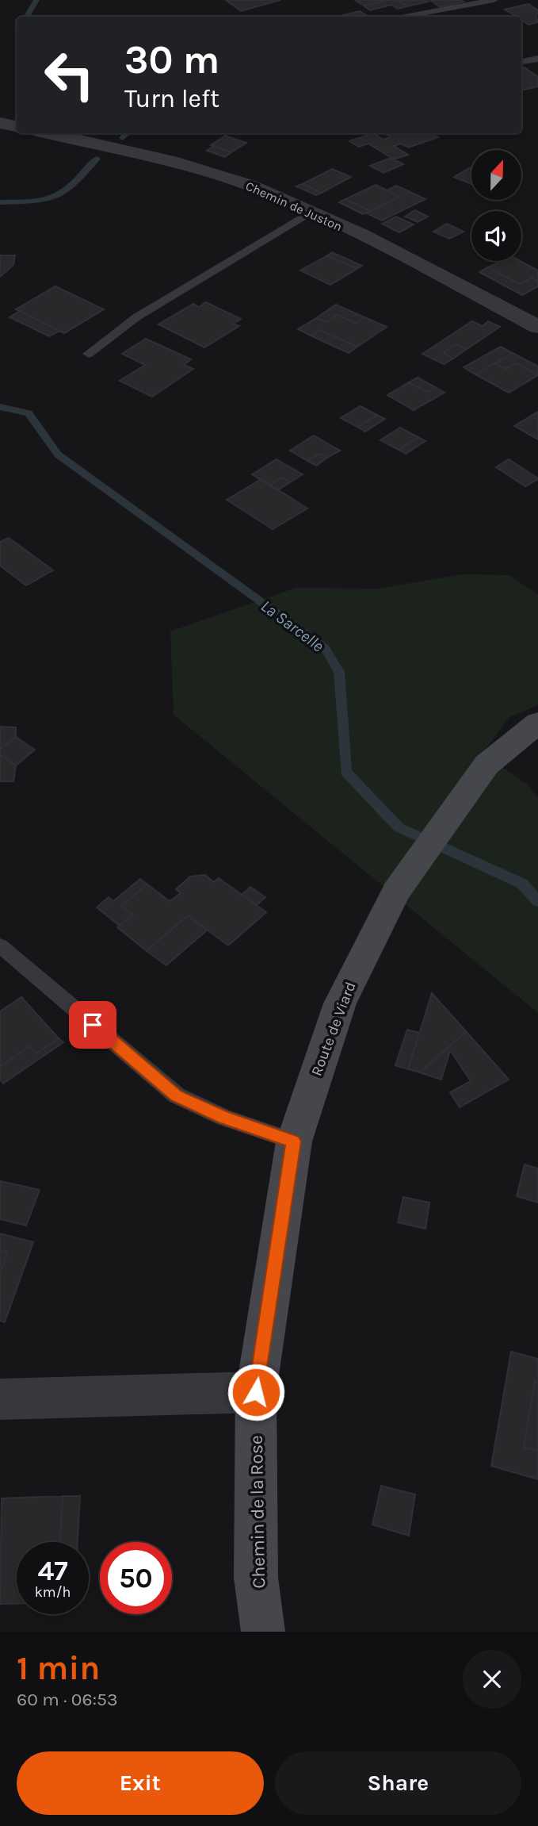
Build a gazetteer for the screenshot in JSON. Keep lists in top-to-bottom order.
{
  "streets": {
    "main road": ["Route de Viard", "Chemin de la Rose"],
    "street": ["Chemin de Juston"]
  },
  "crossings": [
    ["Route de Viard", "Chemin de la Rose"]
  ],
  "water": ["La Sarcelle"],
  "north": "top",
  "page": {
    "turn": ["30 m", "Turn left"],
    "speed": "47 km/h",
    "limit": "50",
    "heading": ["1 min", "60 m · 06:53"],
    "buttons": ["Exit", "Share"]
  }
}
